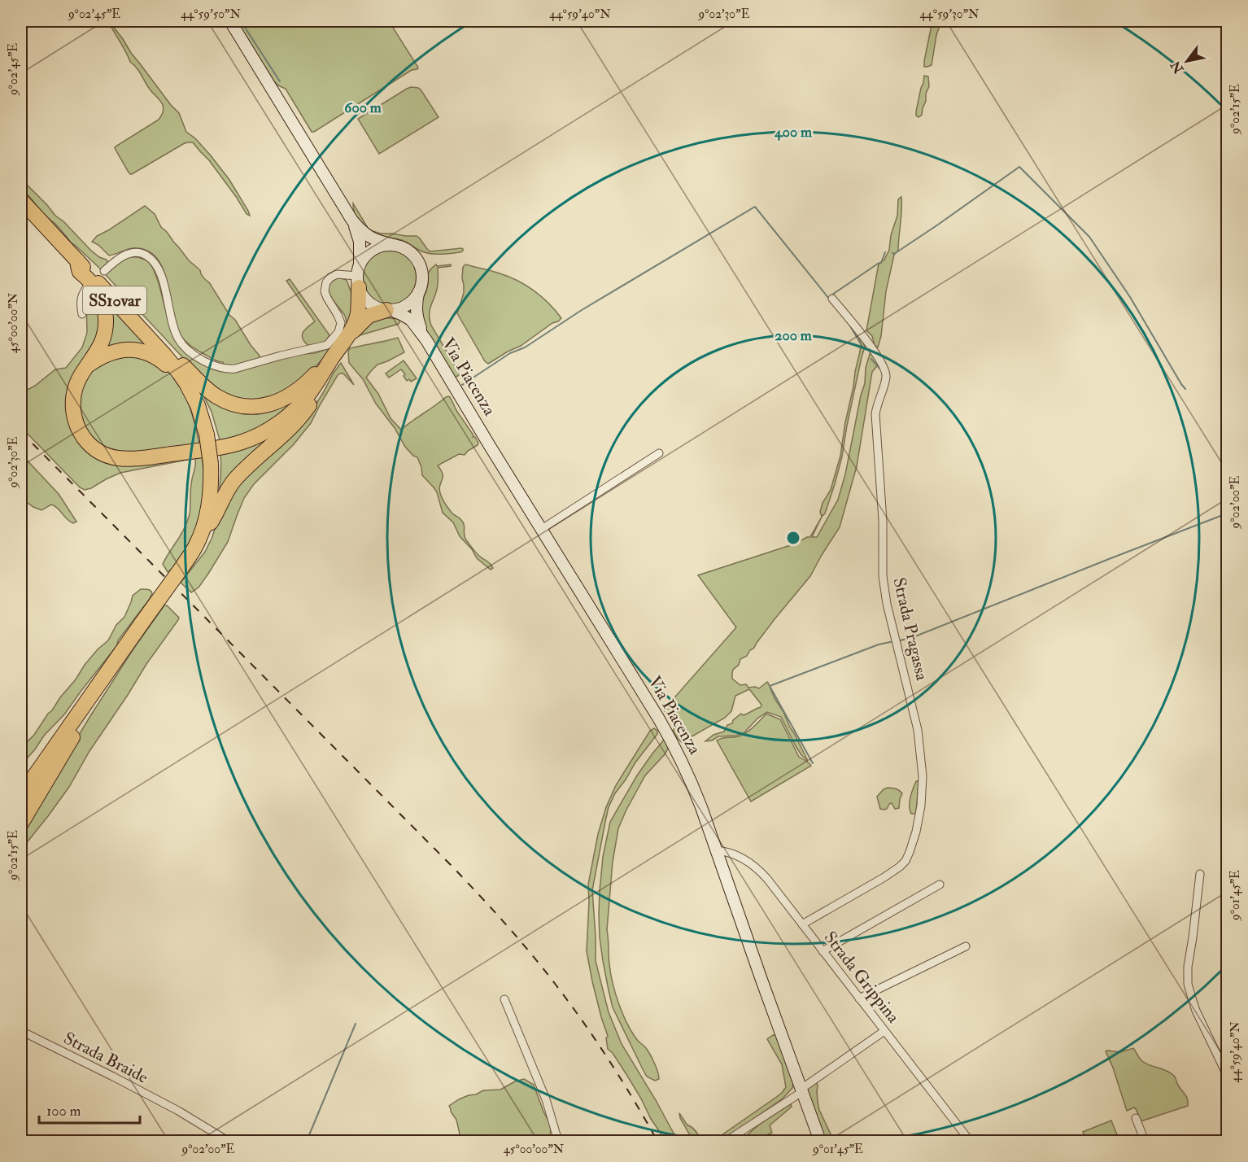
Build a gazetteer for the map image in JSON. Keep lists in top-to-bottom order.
{
  "streets": {
    "highway": ["SS10var"],
    "main road": ["Via Piacenza"],
    "street": ["Strada Pragassa", "Strada Grippina", "Strada Braide"]
  },
  "crossings": [
    ["Via Piacenza", "Strada Grippina"],
    ["Strada Pragassa", "Strada Grippina"]
  ],
  "scale_bar": "100 m",
  "north": "bottom left",
  "coordinates": [
    "9°02'45\"E",
    "44°59'50\"N",
    "44°59'40\"N",
    "9°02'30\"E",
    "44°59'30\"N",
    "9°02'15\"E",
    "45°00'00\"N",
    "9°02'00\"E",
    "9°01'45\"E"
  ],
  "rings": ["600 m", "400 m", "200 m"]
}
